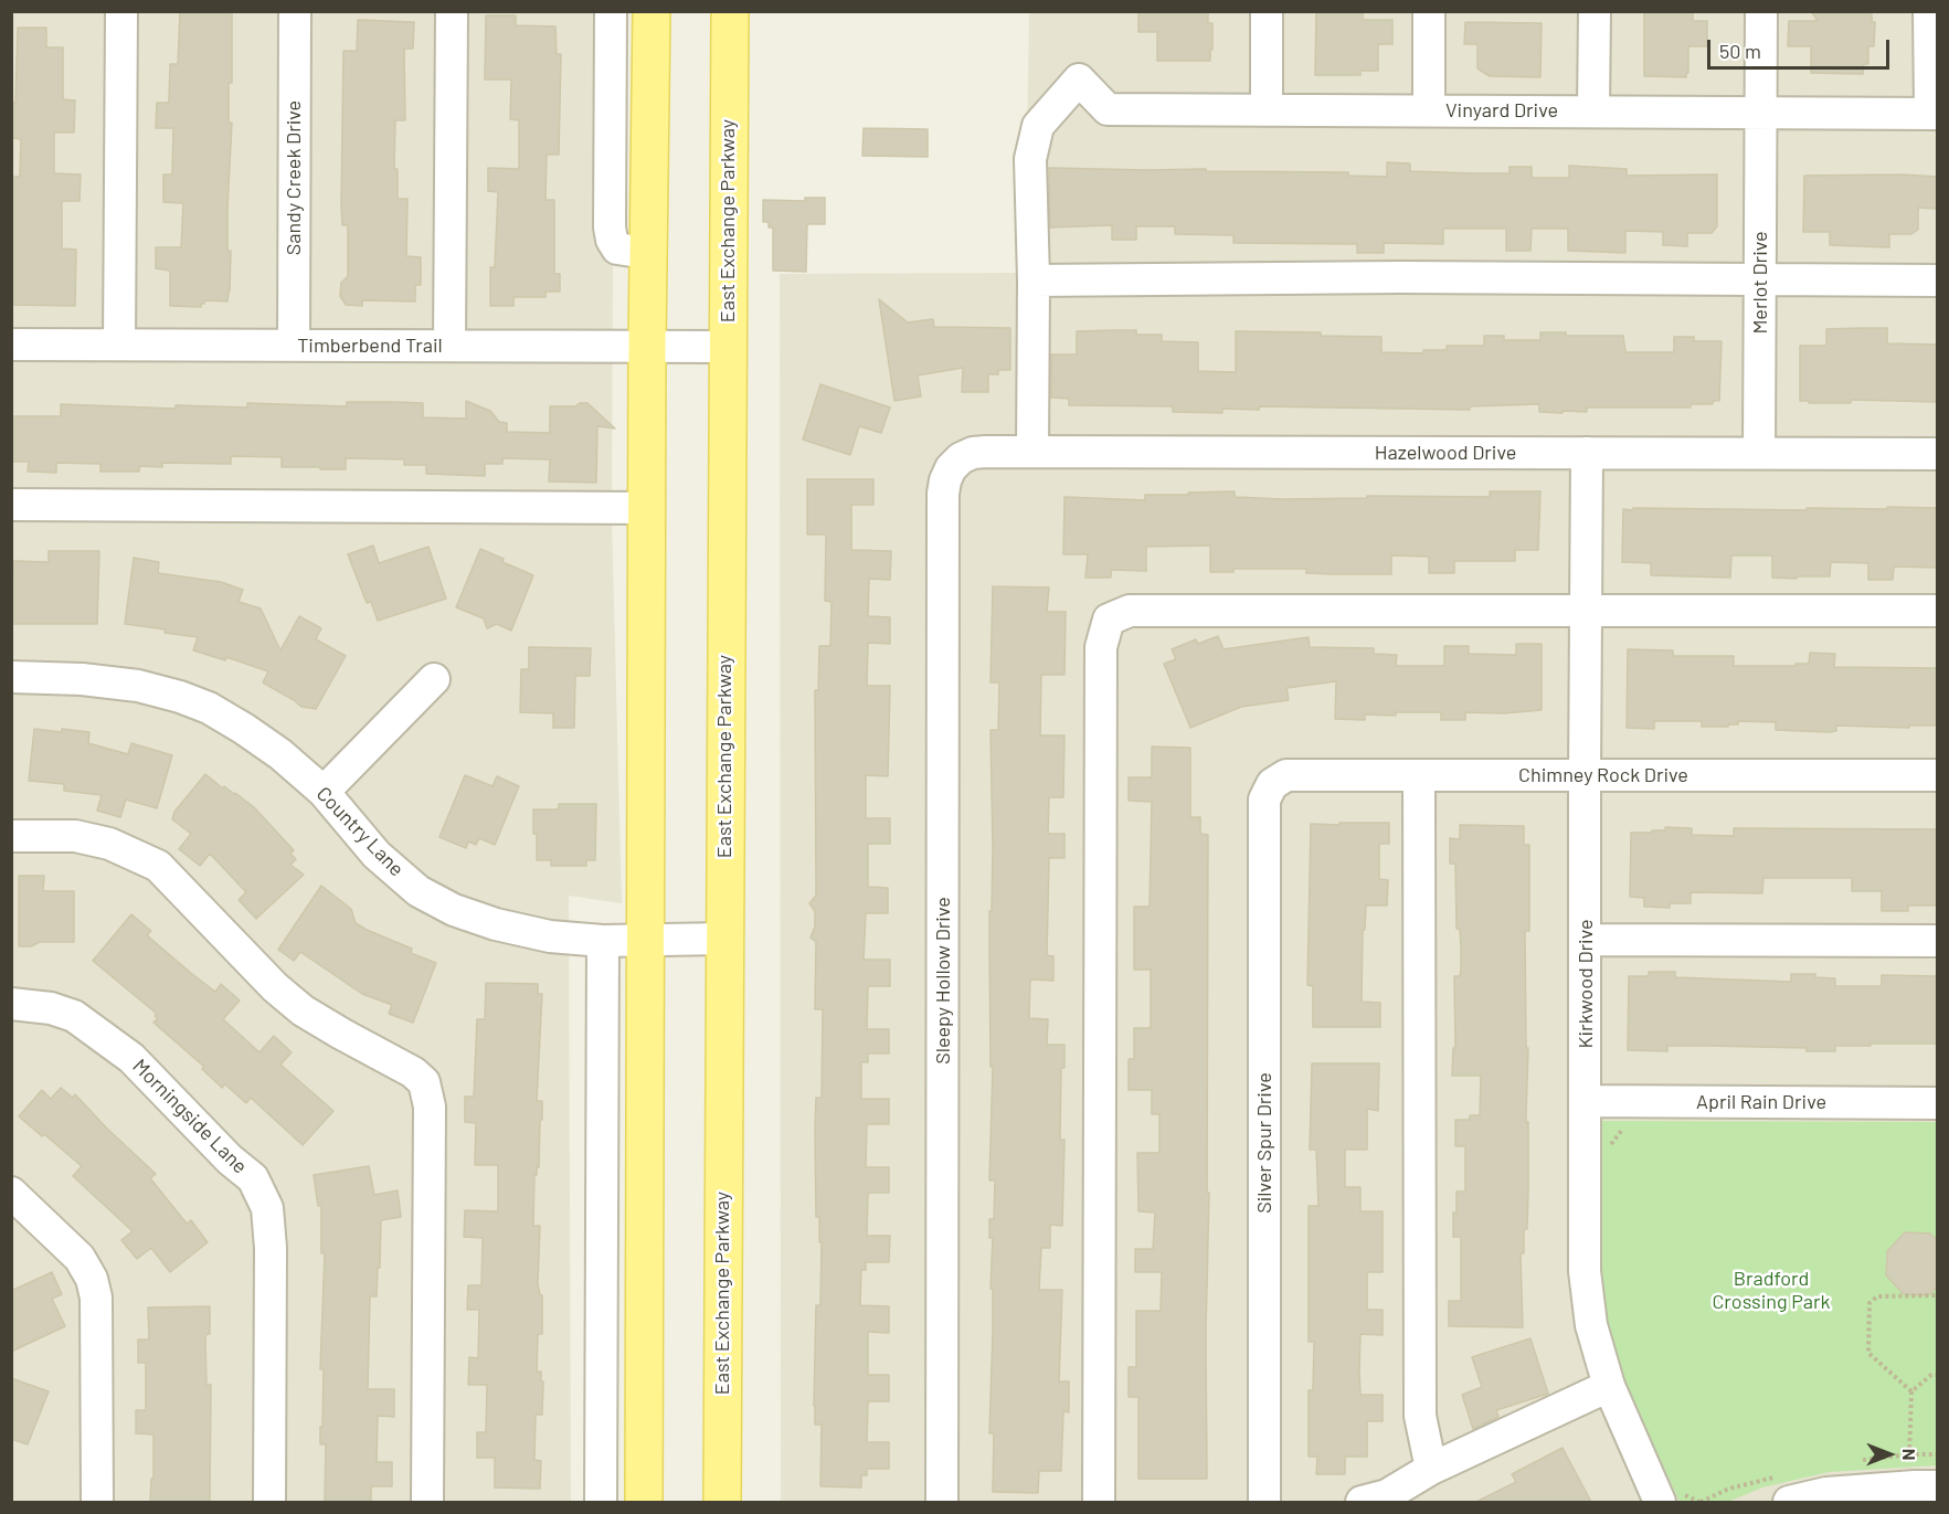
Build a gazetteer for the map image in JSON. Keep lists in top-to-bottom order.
{
  "streets": {
    "main road": ["East Exchange Parkway"],
    "street": [
      "Vinyard Drive",
      "Sandy Creek Drive",
      "Merlot Drive",
      "Timberbend Trail",
      "Hazelwood Drive",
      "Chimney Rock Drive",
      "Country Lane",
      "Sleepy Hollow Drive",
      "Kirkwood Drive",
      "April Rain Drive",
      "Morningside Lane",
      "Silver Spur Drive"
    ]
  },
  "crossings": [
    ["Vinyard Drive", "Merlot Drive"],
    ["Sandy Creek Drive", "Timberbend Trail"],
    ["East Exchange Parkway", "Timberbend Trail"],
    ["East Exchange Parkway", "Country Lane"],
    ["Merlot Drive", "Hazelwood Drive"],
    ["Hazelwood Drive", "Sleepy Hollow Drive"],
    ["Hazelwood Drive", "Kirkwood Drive"],
    ["Chimney Rock Drive", "Kirkwood Drive"],
    ["Chimney Rock Drive", "Silver Spur Drive"],
    ["Kirkwood Drive", "April Rain Drive"]
  ],
  "parks": ["Bradford Crossing Park"],
  "scale_bar": "50 m",
  "north": "right"
}
